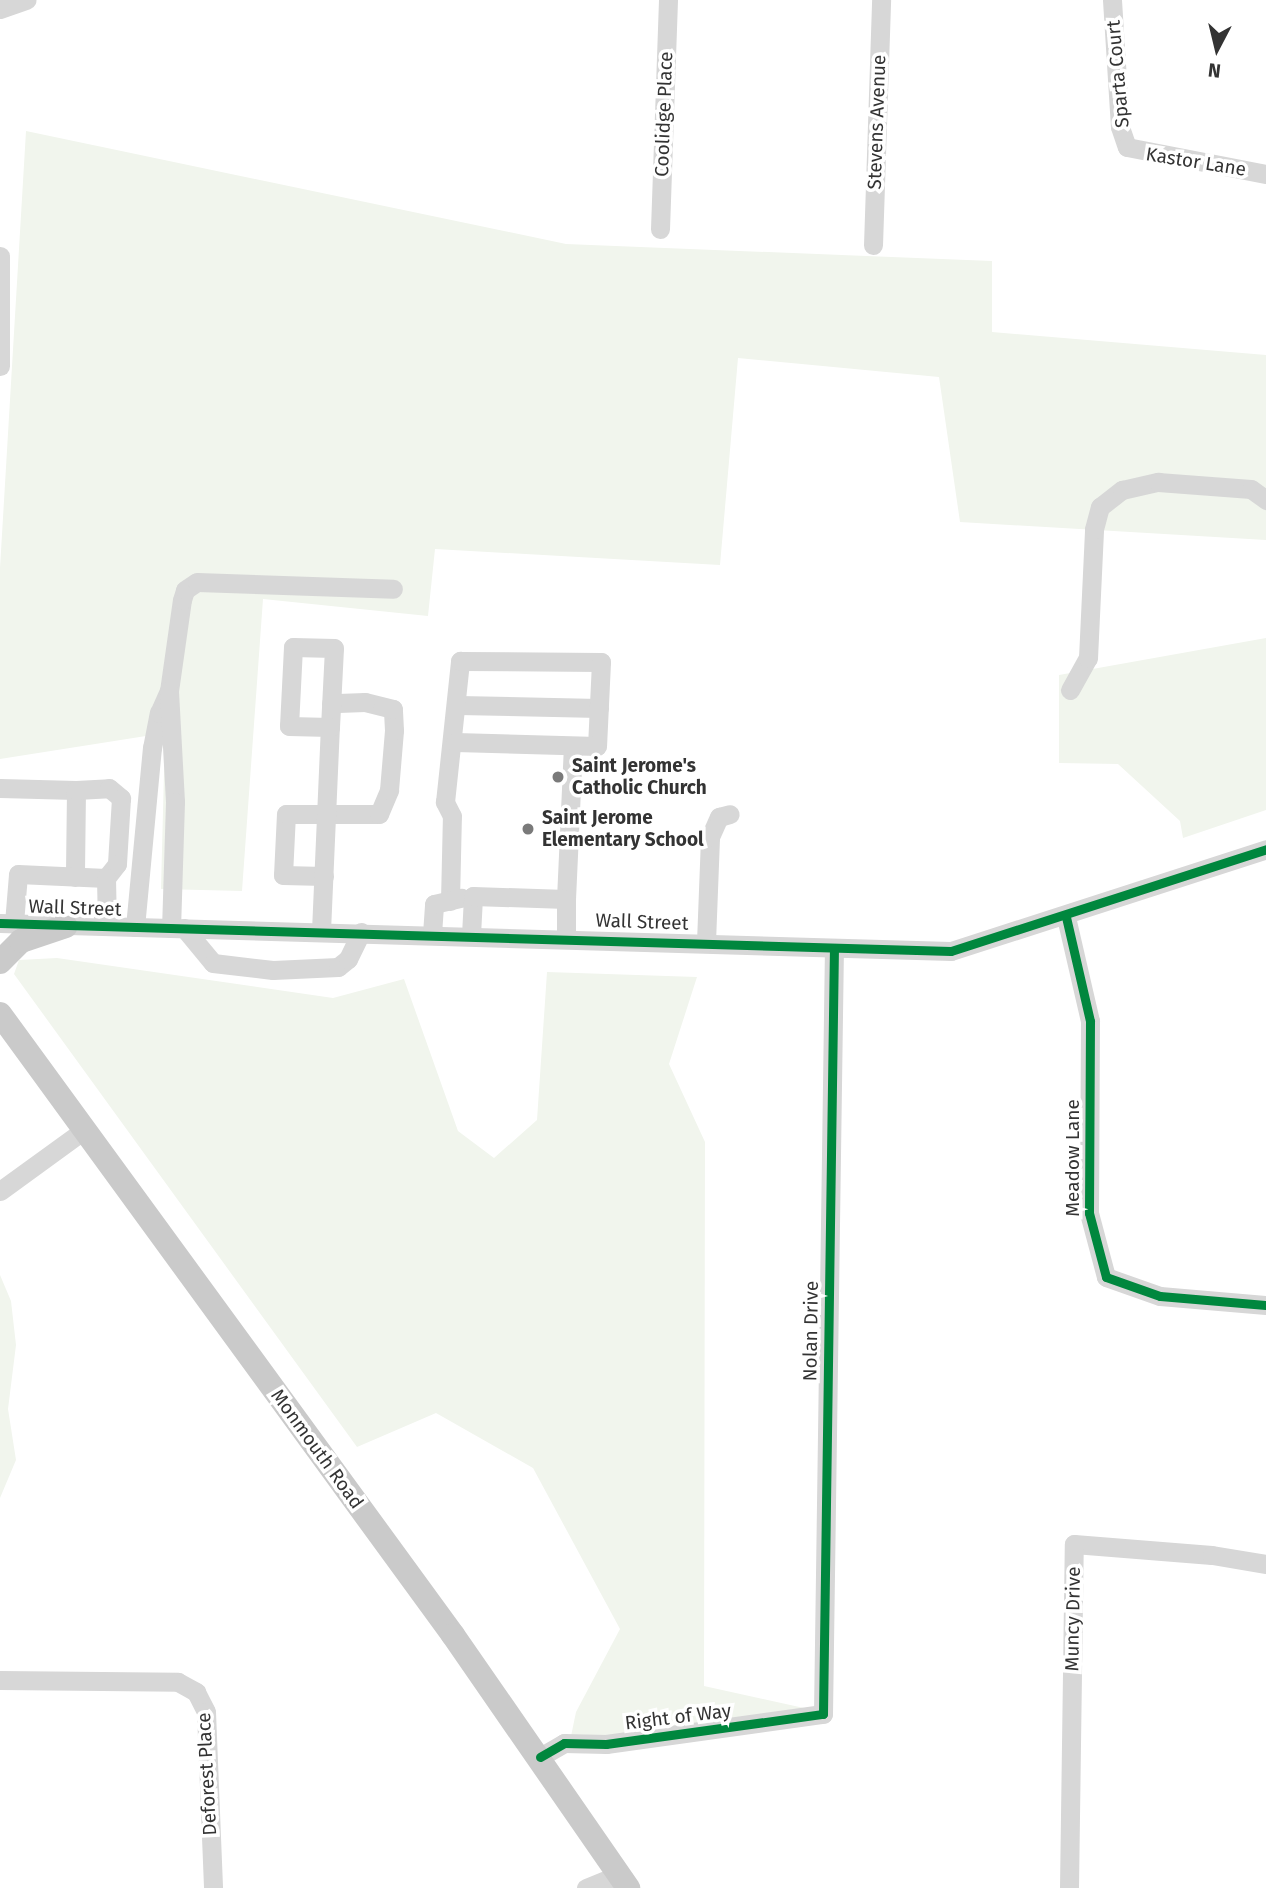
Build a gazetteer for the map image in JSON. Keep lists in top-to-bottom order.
{
  "streets": {
    "main road": ["Monmouth Road"],
    "street": [
      "Sparta Court",
      "Coolidge Place",
      "Stevens Avenue",
      "Kastor Lane",
      "Wall Street",
      "Meadow Lane",
      "Nolan Drive",
      "Muncy Drive",
      "Right of Way",
      "Deforest Place"
    ]
  },
  "crossings": [
    ["Sparta Court", "Kastor Lane"],
    ["Wall Street", "Meadow Lane"],
    ["Wall Street", "Nolan Drive"],
    ["Nolan Drive", "Right of Way"],
    ["Monmouth Road", "Right of Way"]
  ],
  "places": ["Saint Jerome's Catholic Church", "Saint Jerome Elementary School"],
  "north": "bottom"
}
